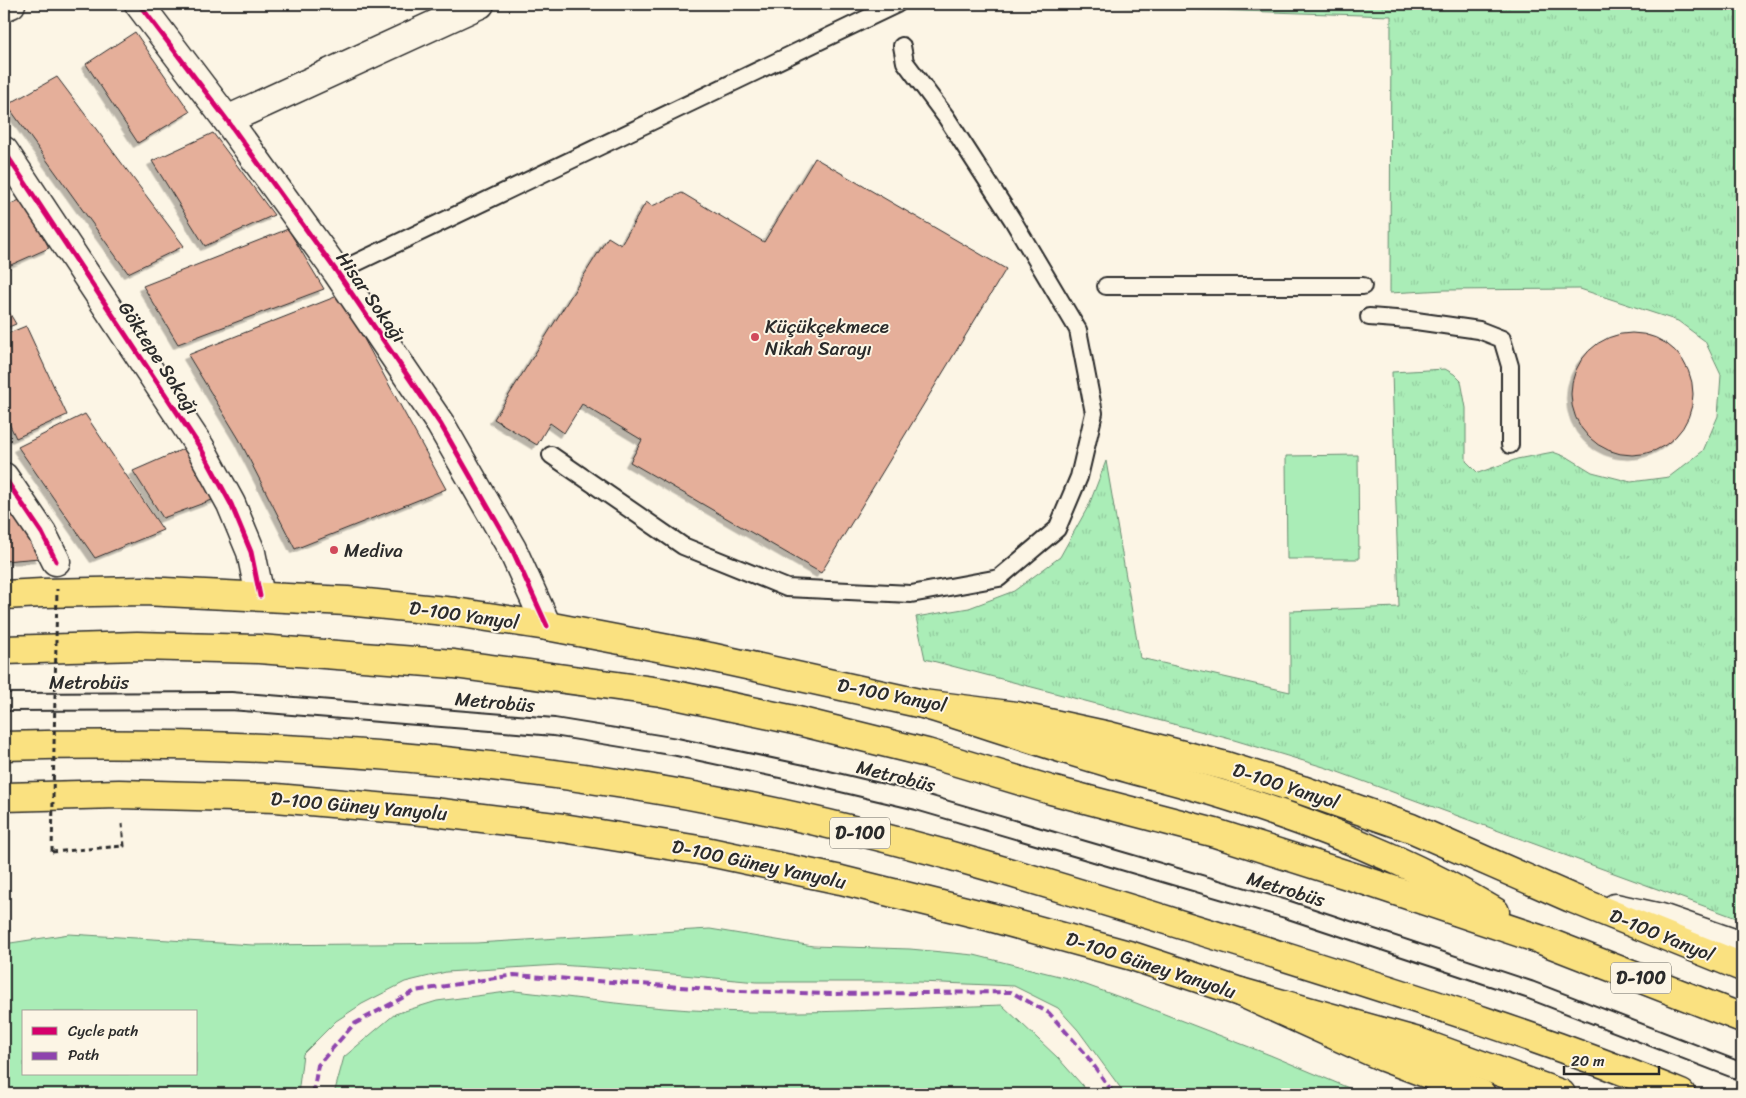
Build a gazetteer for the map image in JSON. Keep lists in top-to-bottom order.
{
  "streets": {
    "main road": ["D-100 Yanyol", "D-100 Güney Yanyolu", "D-100"],
    "street": ["Hisar Sokağı", "Göktepe Sokağı"],
    "lane": ["Metrobüs"]
  },
  "crossings": [
    ["Hisar Sokağı", "D-100 Yanyol"],
    ["Göktepe Sokağı", "D-100 Yanyol"]
  ],
  "places": ["Küçükçekmece Nikah Sarayı", "Mediva"],
  "legend": ["Cycle path", "Path"],
  "scale_bar": "20 m"
}
